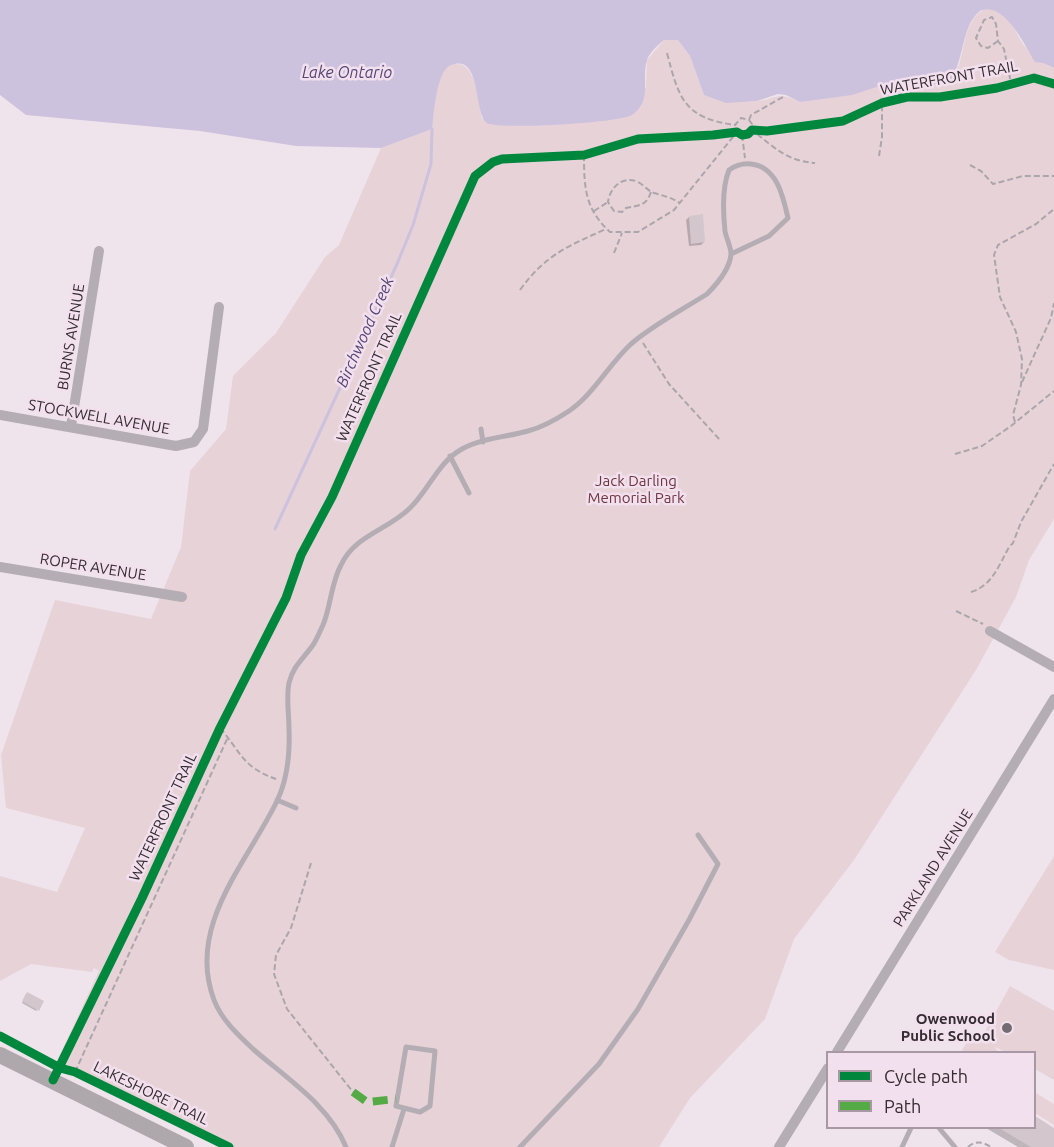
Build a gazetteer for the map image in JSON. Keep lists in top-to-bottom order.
{
  "streets": {
    "street": [
      "BURNS AVENUE",
      "STOCKWELL AVENUE",
      "ROPER AVENUE",
      "PARKLAND AVENUE"
    ],
    "cycle path": ["WATERFRONT TRAIL", "LAKESHORE TRAIL"]
  },
  "crossings": [
    ["BURNS AVENUE", "STOCKWELL AVENUE"]
  ],
  "water": ["Lake Ontario", "Birchwood Creek"],
  "parks": ["Jack Darling Memorial Park"],
  "places": ["Owenwood Public School"],
  "legend": ["Cycle path", "Path"]
}
